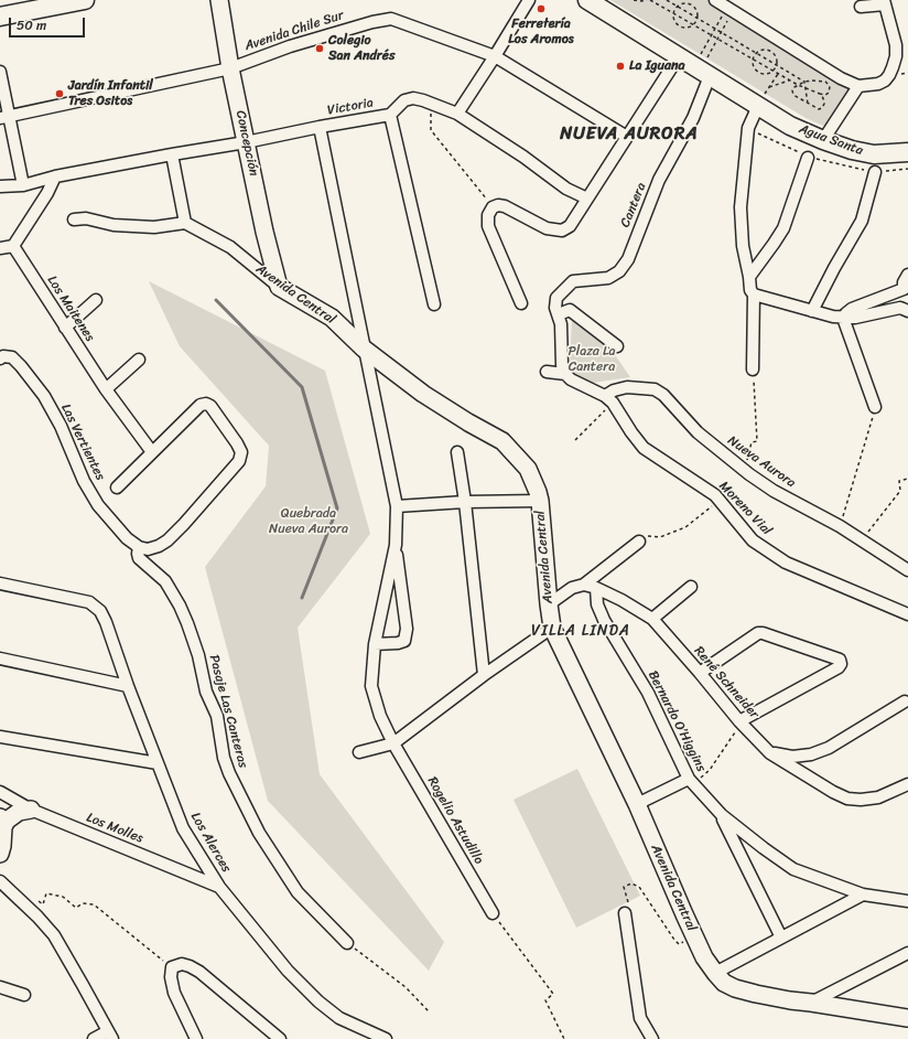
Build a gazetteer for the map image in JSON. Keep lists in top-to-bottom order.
{
  "streets": {
    "main road": ["Agua Santa"],
    "street": [
      "Avenida Chile Sur",
      "Victoria",
      "Concepción",
      "Cantera",
      "Avenida Central",
      "Los Maitenes",
      "Las Vertientes",
      "Nueva Aurora",
      "Moreno Vial",
      "René Schneider",
      "Pasaje Las Canteras",
      "Bernardo O’Higgins",
      "Rogelio Astudillo",
      "Los Molles",
      "Los Alerces"
    ]
  },
  "crossings": [
    ["Avenida Chile Sur", "Concepción"],
    ["Victoria", "Concepción"],
    ["Victoria", "Rogelio Astudillo"],
    ["Agua Santa", "Cantera"],
    ["Concepción", "Avenida Central"],
    ["Avenida Central", "Rogelio Astudillo"],
    ["Las Vertientes", "Pasaje Las Canteras"],
    ["Nueva Aurora", "Moreno Vial"],
    ["René Schneider", "Bernardo O’Higgins"],
    ["Los Molles", "Los Alerces"]
  ],
  "districts": ["NUEVA AURORA", "VILLA LINDA"],
  "parks": ["Plaza La Cantera", "Quebrada Nueva Aurora"],
  "places": [
    "Ferretería Los Aromos",
    "Colegio San Andrés",
    "La Iguana",
    "Jardín Infantil Tres Ositos"
  ],
  "scale_bar": "50 m"
}
